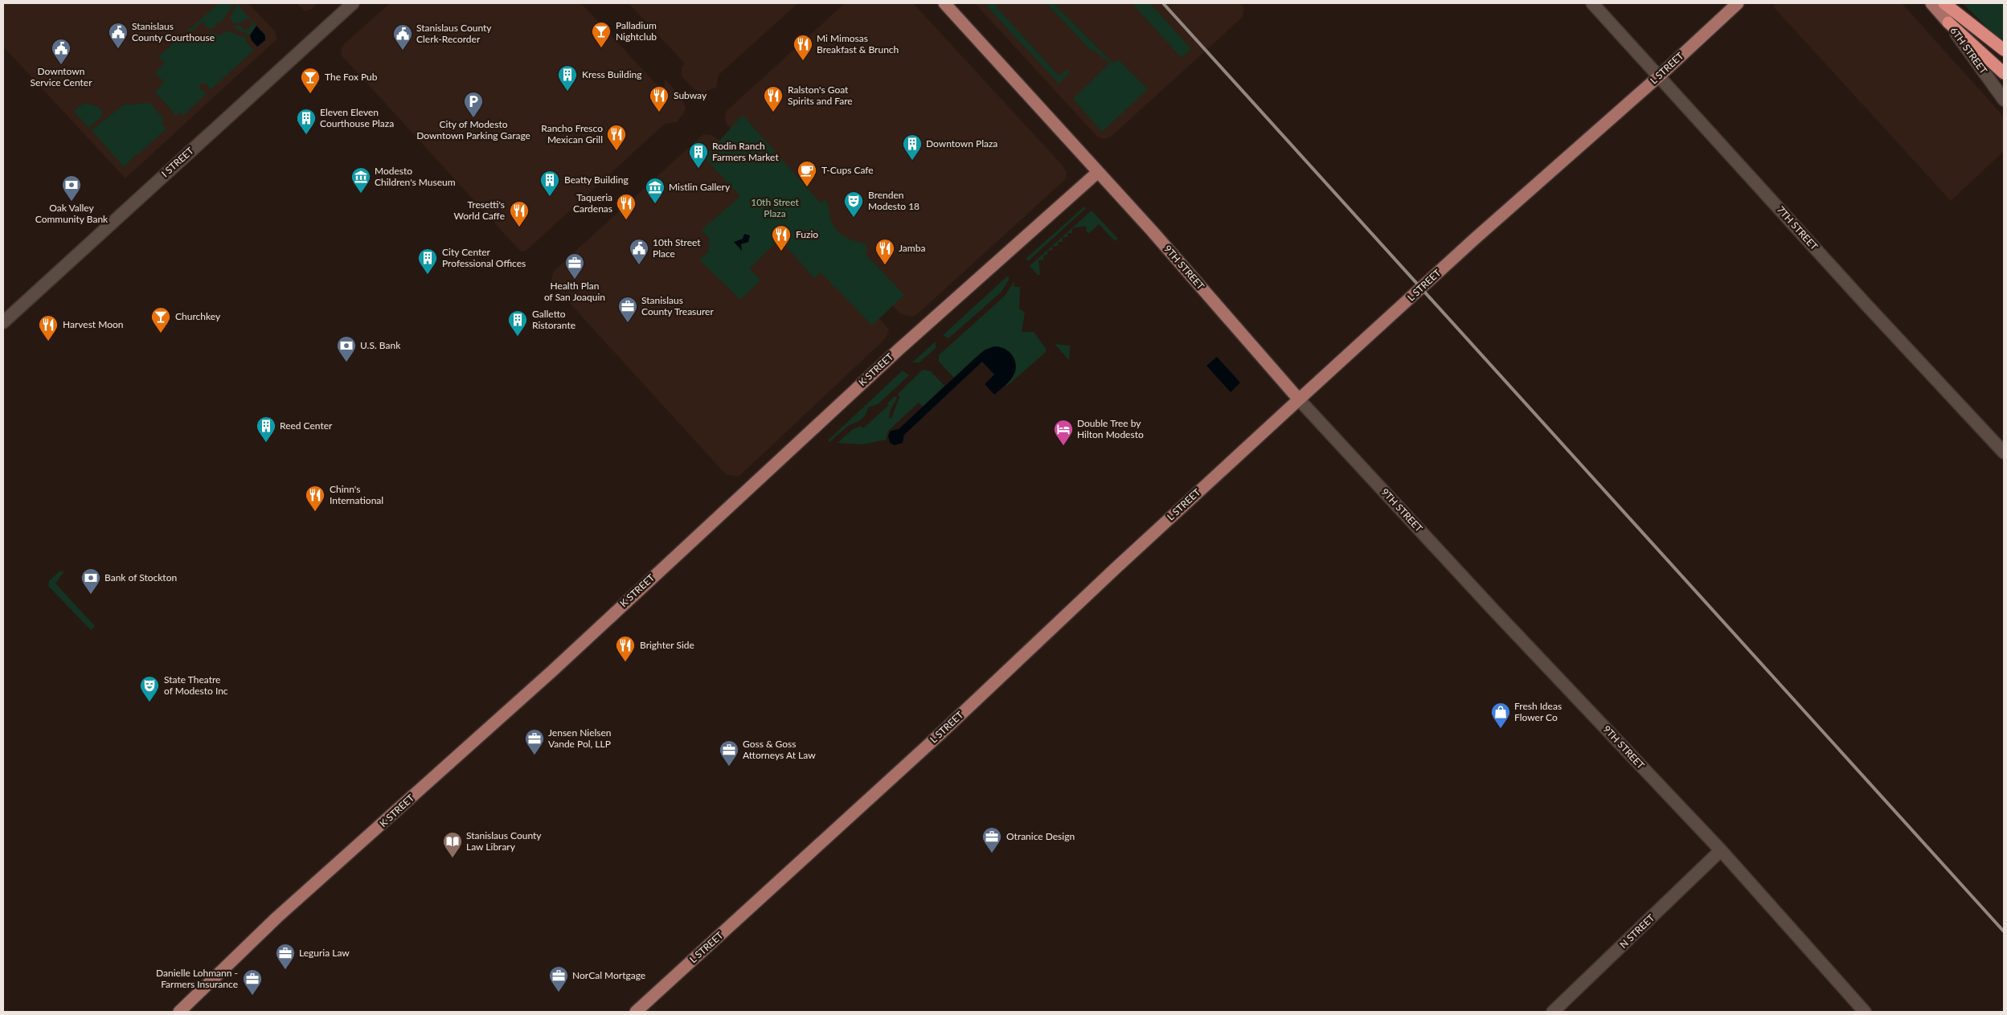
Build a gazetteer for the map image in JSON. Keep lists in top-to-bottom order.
{
  "streets": {
    "main road": [
      "6TH STREET",
      "L STREET",
      "9TH STREET",
      "K STREET"
    ],
    "street": ["I STREET", "7TH STREET", "N STREET"]
  },
  "crossings": [
    ["L STREET", "7TH STREET"],
    ["L STREET", "9TH STREET"],
    ["9TH STREET", "K STREET"],
    ["9TH STREET", "N STREET"]
  ],
  "parks": ["10th Street Plaza"],
  "places": {
    "bar": ["Palladium Nightclub", "The Fox Pub", "Churchkey"],
    "public building": [
      "Stanislaus County Courthouse",
      "Stanislaus County Clerk-Recorder",
      "Downtown Service Center",
      "10th Street Place"
    ],
    "restaurant": [
      "Mi Mimosas Breakfast & Brunch",
      "Subway",
      "Ralston's Goat Spirits and Fare",
      "Rancho Fresco Mexican Grill",
      "Taqueria Cardenas",
      "Tresetti's World Caffe",
      "Fuzio",
      "Jamba",
      "Harvest Moon",
      "Chinn's International",
      "Brighter Side"
    ],
    "building": [
      "Kress Building",
      "Eleven Eleven Courthouse Plaza",
      "Downtown Plaza",
      "Rodin Ranch Farmers Market",
      "Beatty Building",
      "City Center Professional Offices",
      "Galletto Ristorante",
      "Reed Center"
    ],
    "parking": ["City of Modesto Downtown Parking Garage"],
    "cafe": ["T-Cups Cafe"],
    "museum": ["Modesto Children's Museum", "Mistlin Gallery"],
    "bank": ["Oak Valley Community Bank", "U.S. Bank", "Bank of Stockton"],
    "theatre": ["Brenden Modesto 18", "State Theatre of Modesto Inc"],
    "office": [
      "Health Plan of San Joaquin",
      "Stanislaus County Treasurer",
      "Jensen Nielsen Vande Pol, LLP",
      "Goss & Goss Attorneys At Law",
      "Otranice Design",
      "Leguria Law",
      "NorCal Mortgage",
      "Danielle Lohmann - Farmers Insurance"
    ],
    "hotel": ["Double Tree by Hilton Modesto"],
    "shop": ["Fresh Ideas Flower Co"],
    "library": ["Stanislaus County Law Library"]
  }
}
